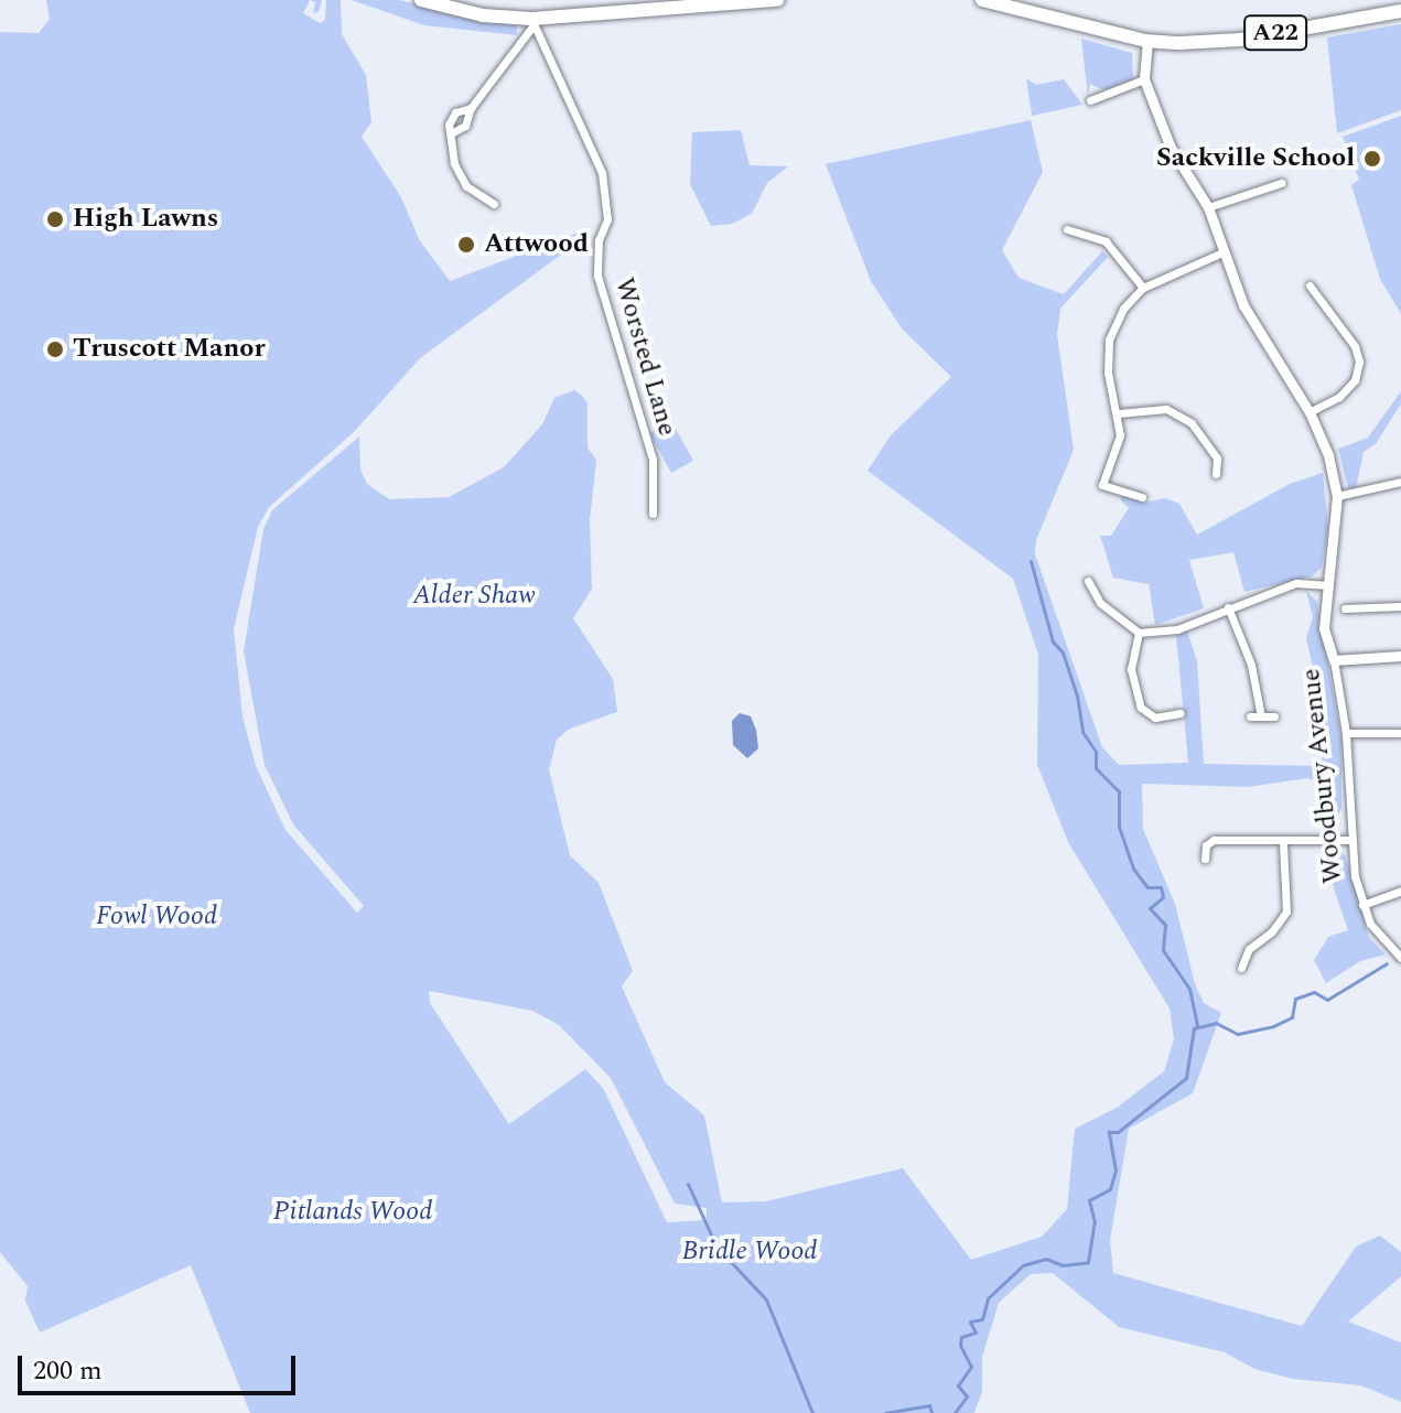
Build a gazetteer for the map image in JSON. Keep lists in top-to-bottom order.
{
  "streets": {
    "highway": ["A22"],
    "street": ["Worsted Lane", "Woodbury Avenue"]
  },
  "crossings": [
    ["A22", "Woodbury Avenue"]
  ],
  "parks": [
    "Alder Shaw",
    "Fowl Wood",
    "Pitlands Wood",
    "Bridle Wood"
  ],
  "places": [
    "Sackville School",
    "High Lawns",
    "Attwood",
    "Truscott Manor"
  ],
  "scale_bar": "200 m"
}
